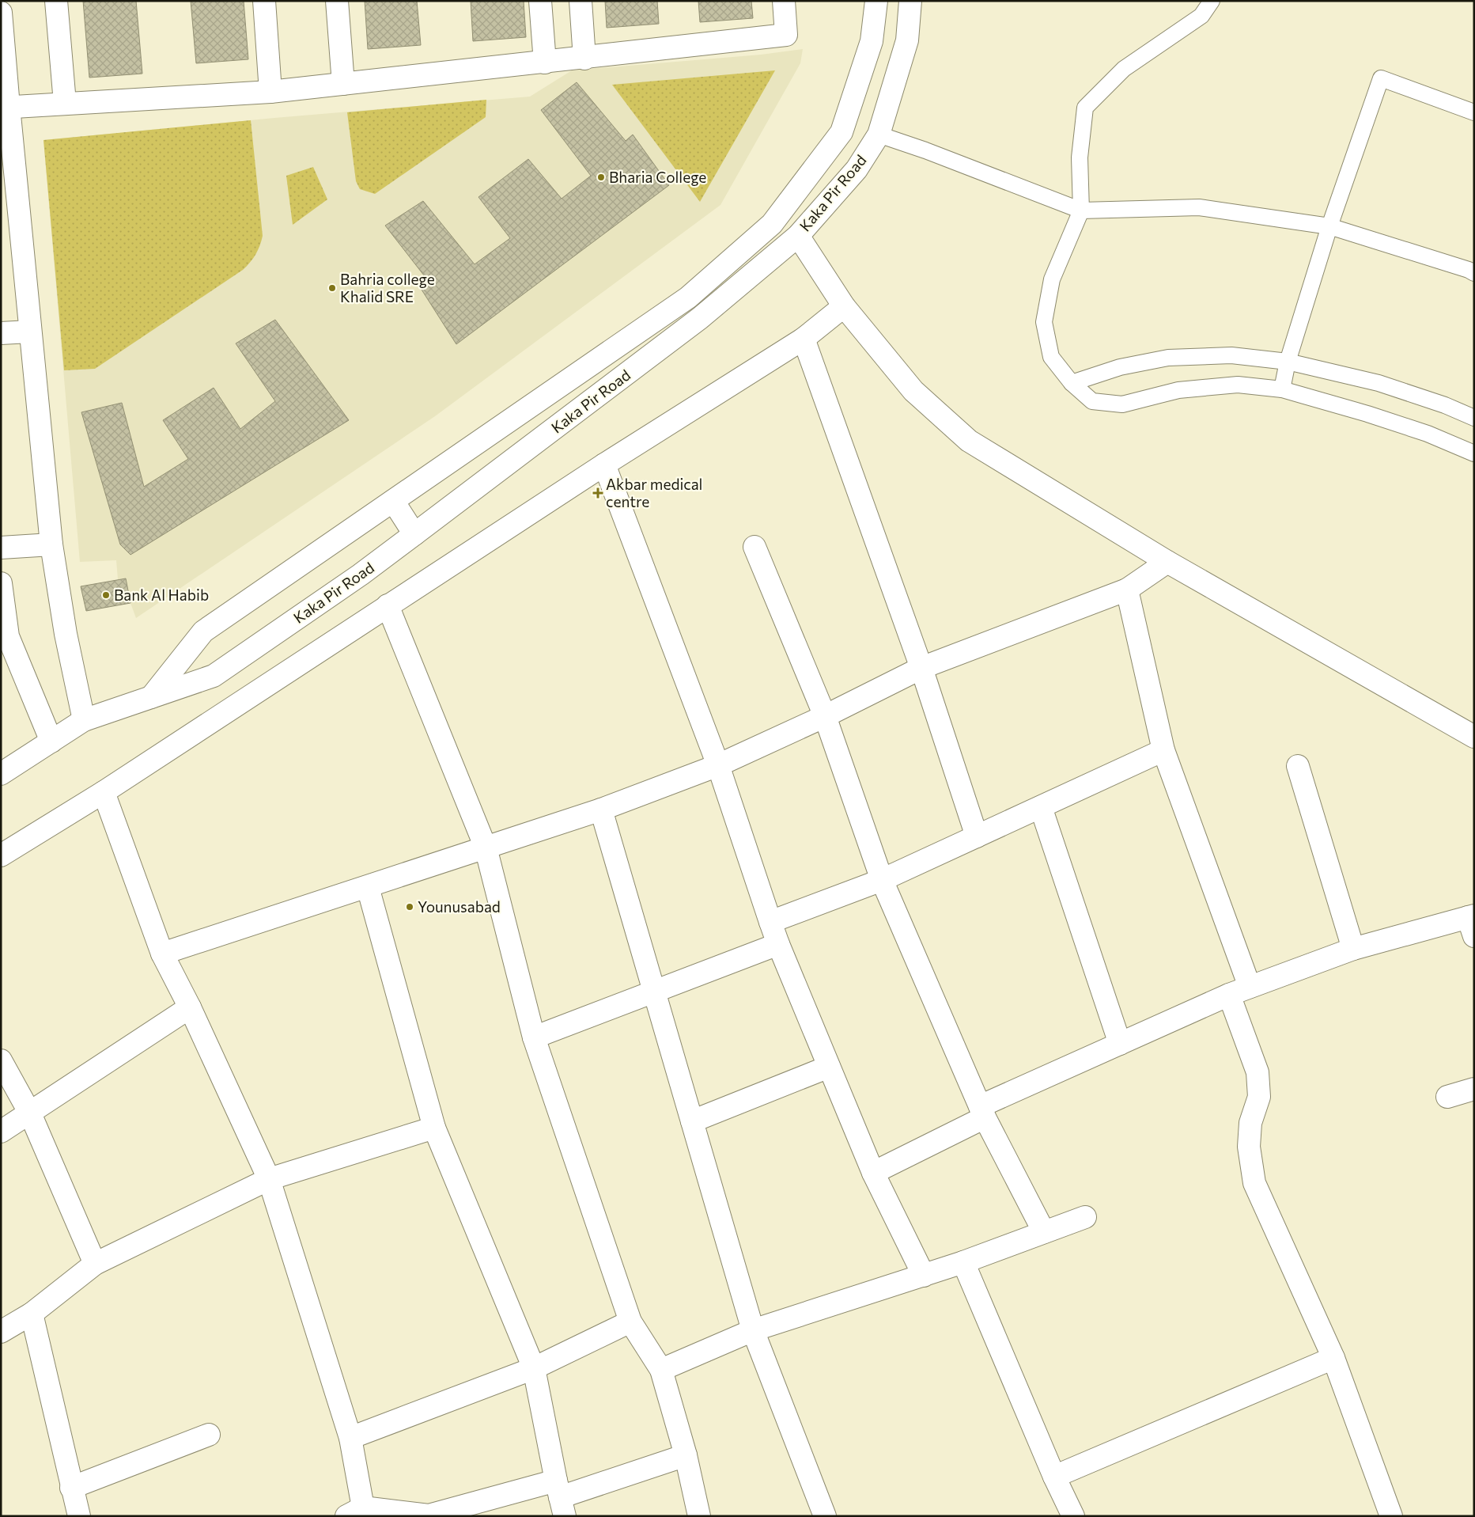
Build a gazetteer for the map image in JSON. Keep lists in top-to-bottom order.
{
  "streets": {
    "street": ["Kaka Pir Road"]
  },
  "places": {
    "other": [
      "Bharia College",
      "Bahria college Khalid SRE",
      "Bank Al Habib",
      "Younusabad"
    ],
    "health": ["Akbar medical centre"]
  }
}
